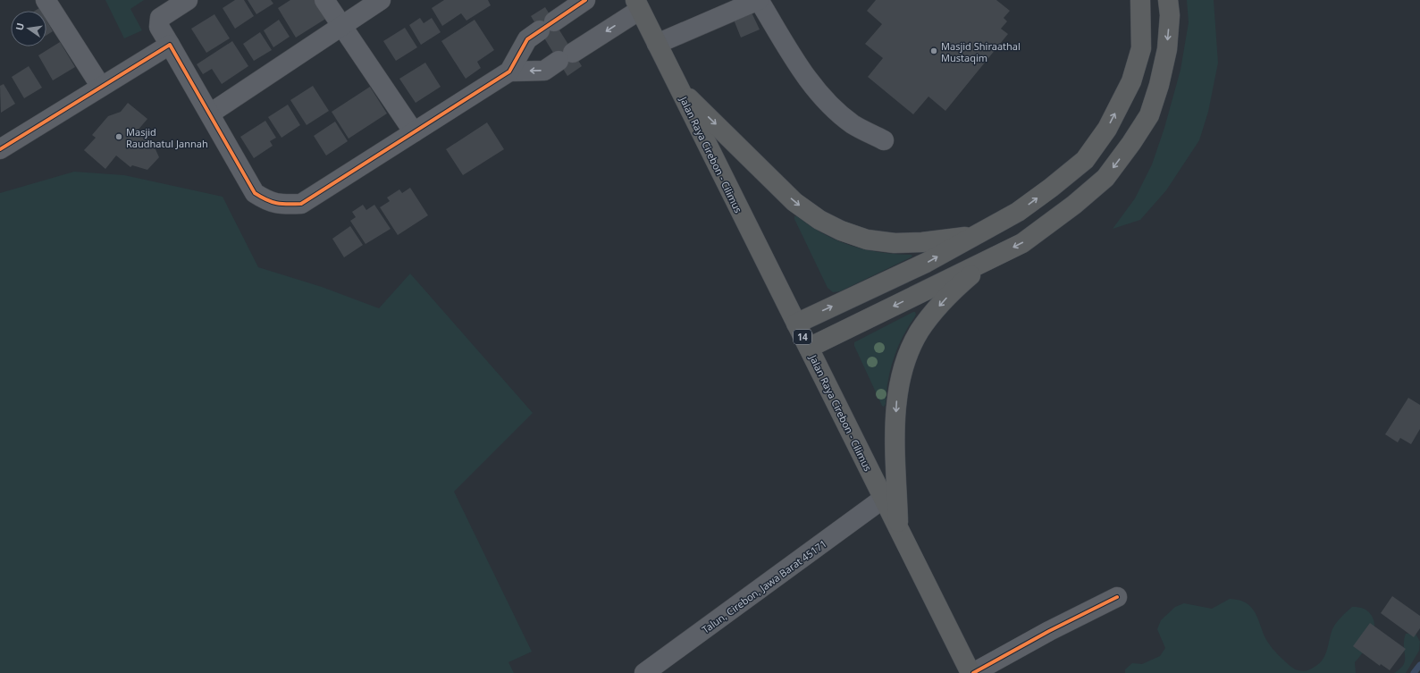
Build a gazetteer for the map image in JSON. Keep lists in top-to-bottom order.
{
  "streets": {
    "highway": ["Jalan Raya Cirebon - Cilimus", "14"],
    "street": ["Talun, Cirebon, Jawa Barat 45171"]
  },
  "crossings": [
    ["Jalan Raya Cirebon - Cilimus", "Talun, Cirebon, Jawa Barat 45171"]
  ],
  "places": ["Masjid Shiraathal Mustaqim", "Masjid Raudhatul Jannah"],
  "north": "left"
}
